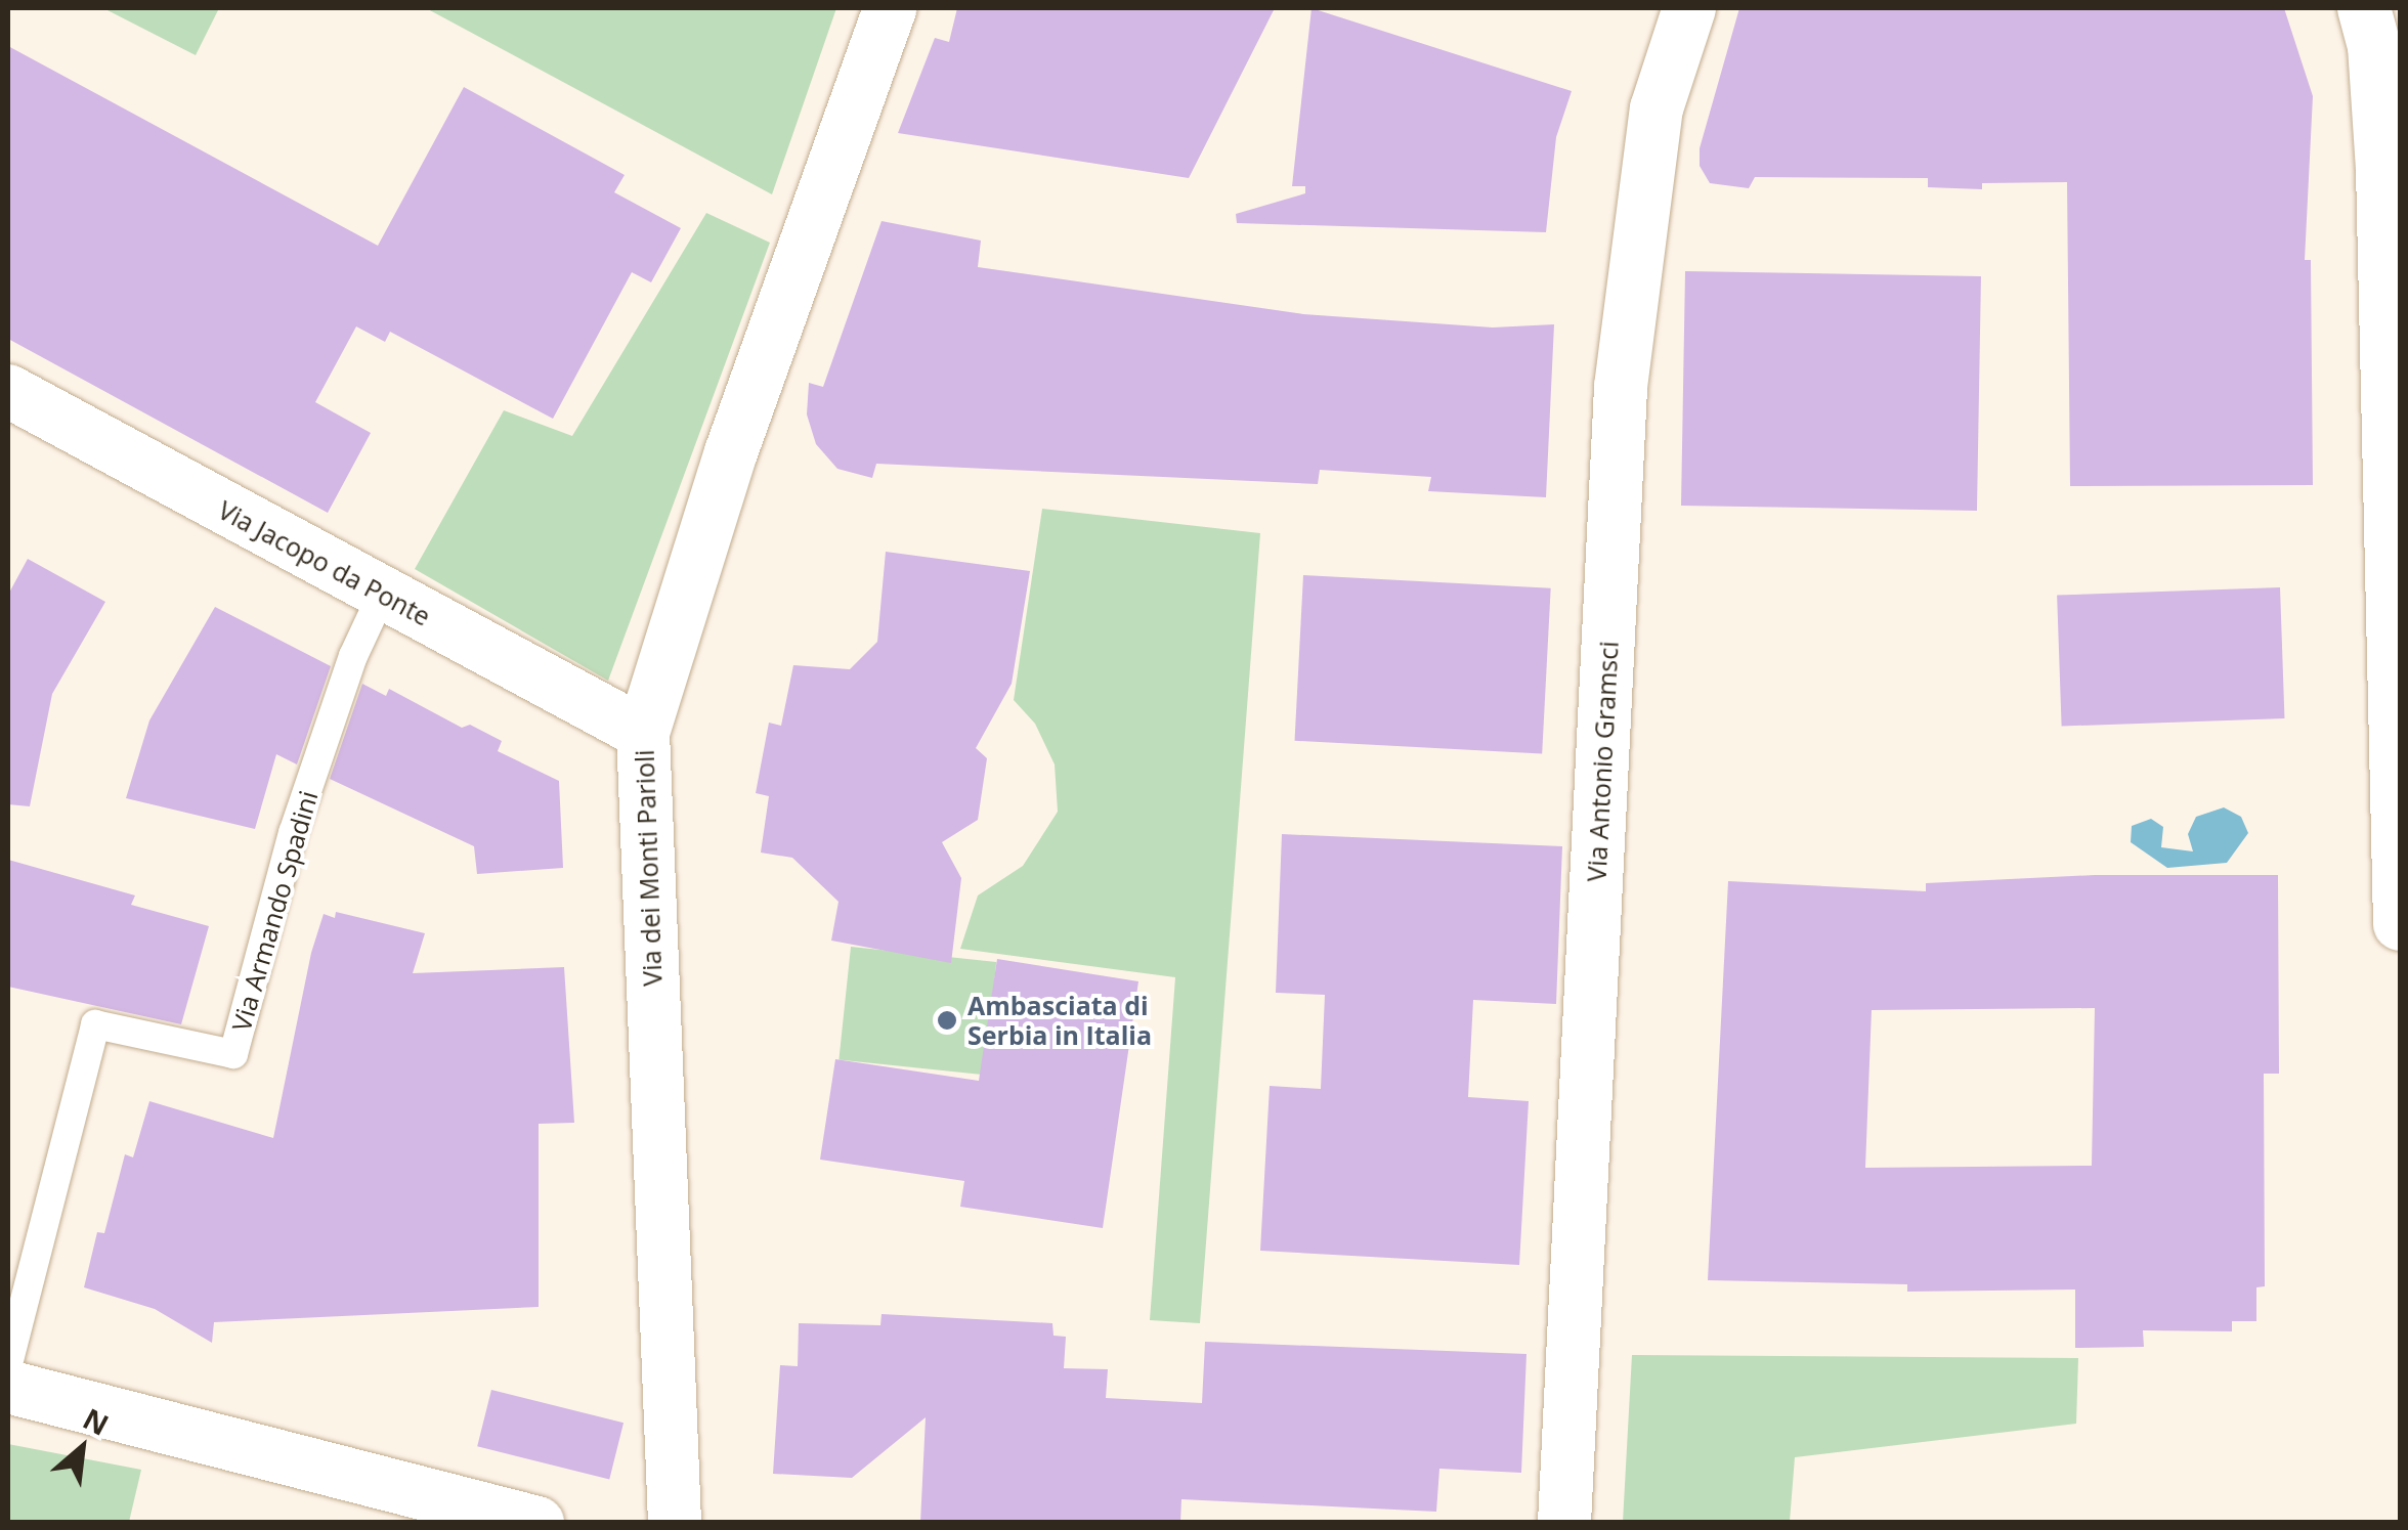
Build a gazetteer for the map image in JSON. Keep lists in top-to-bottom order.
{
  "streets": {
    "street": ["Via Jacopo da Ponte", "Via Antonio Gramsci", "Via dei Monti Parioli"],
    "lane": ["Via Armando Spadini"]
  },
  "crossings": [
    ["Via Jacopo da Ponte", "Via dei Monti Parioli"],
    ["Via Jacopo da Ponte", "Via Armando Spadini"]
  ],
  "places": ["Ambasciata di Serbia in Italia"],
  "north": "top right"
}
